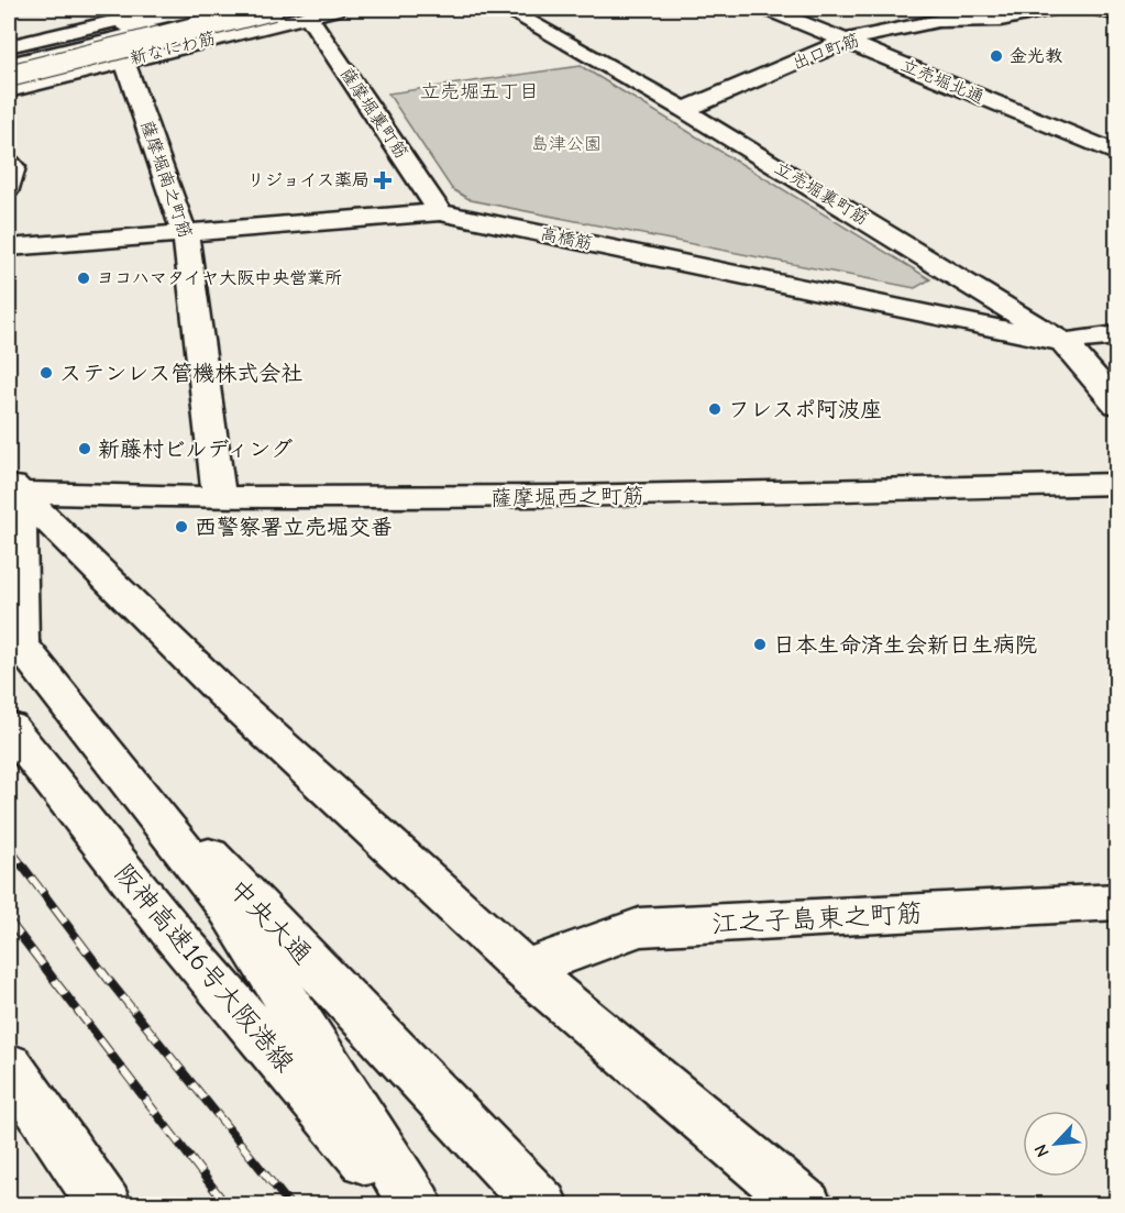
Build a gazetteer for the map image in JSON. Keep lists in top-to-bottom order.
{
  "streets": {
    "main road": [
      "新なにわ筋",
      "出口町筋",
      "立売堀北通",
      "薩摩堀裏町筋",
      "薩摩堀南之町筋",
      "立売堀裏町筋",
      "高橋筋",
      "薩摩堀西之町筋",
      "江之子島東之町筋",
      "中央大通",
      "阪神高速16号大阪港線"
    ]
  },
  "crossings": [
    ["新なにわ筋", "薩摩堀裏町筋"],
    ["新なにわ筋", "薩摩堀南之町筋"],
    ["出口町筋", "立売堀北通"],
    ["出口町筋", "立売堀裏町筋"],
    ["薩摩堀裏町筋", "高橋筋"],
    ["薩摩堀南之町筋", "高橋筋"],
    ["薩摩堀南之町筋", "薩摩堀西之町筋"],
    ["立売堀裏町筋", "高橋筋"]
  ],
  "districts": ["立売堀五丁目"],
  "parks": ["島津公園"],
  "places": {
    "other": [
      "金光教",
      "ヨコハマタイヤ大阪中央営業所",
      "ステンレス管機株式会社",
      "フレスポ阿波座",
      "新藤村ビルディング",
      "西警察署立売堀交番",
      "日本生命済生会新日生病院"
    ],
    "health": ["リジョイス薬局"]
  },
  "north": "bottom left"
}
